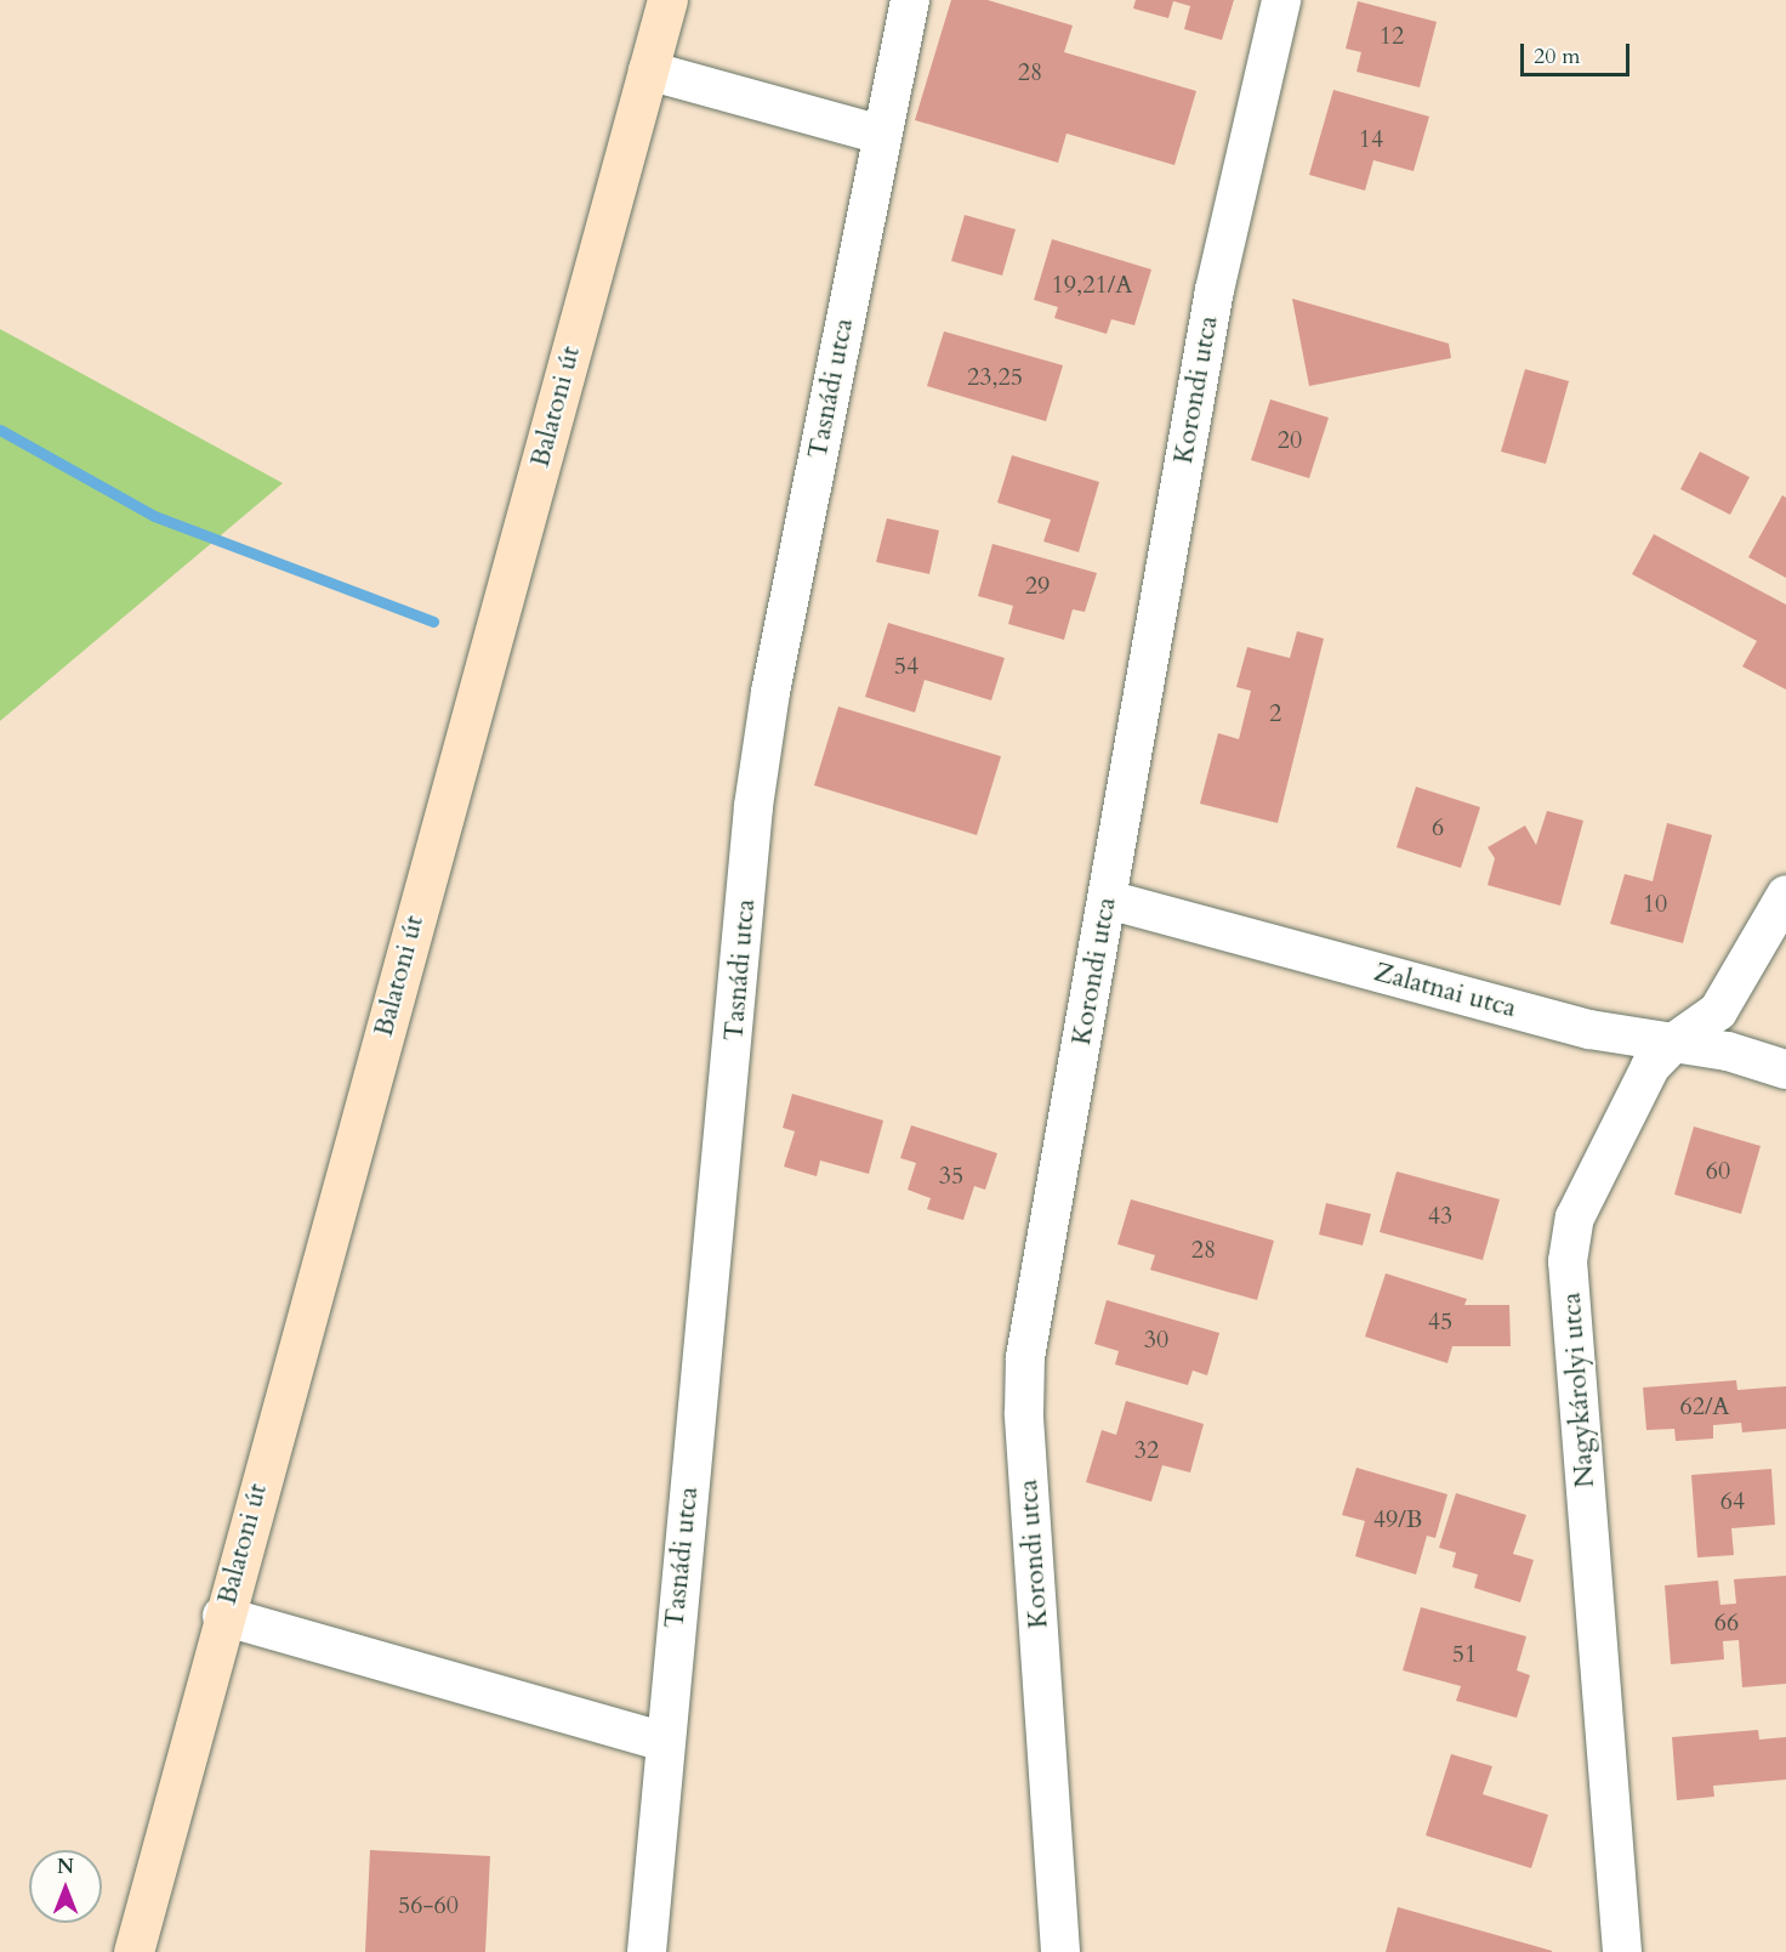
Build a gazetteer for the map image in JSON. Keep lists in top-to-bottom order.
{
  "streets": {
    "main road": ["Balatoni út"],
    "street": [
      "Tasnádi utca",
      "Korondi utca",
      "Zalatnai utca",
      "Nagykárolyi utca"
    ]
  },
  "crossings": [
    ["Korondi utca", "Zalatnai utca"],
    ["Zalatnai utca", "Nagykárolyi utca"]
  ],
  "house_numbers": [
    "12",
    "28",
    "14",
    "19,21/A",
    "23,25",
    "20",
    "29",
    "54",
    "2",
    "6",
    "10",
    "60",
    "35",
    "43",
    "28",
    "45",
    "30",
    "62/A",
    "32",
    "64",
    "49/B",
    "66",
    "51",
    "56-60"
  ],
  "scale_bar": "20 m",
  "north": "top"
}
